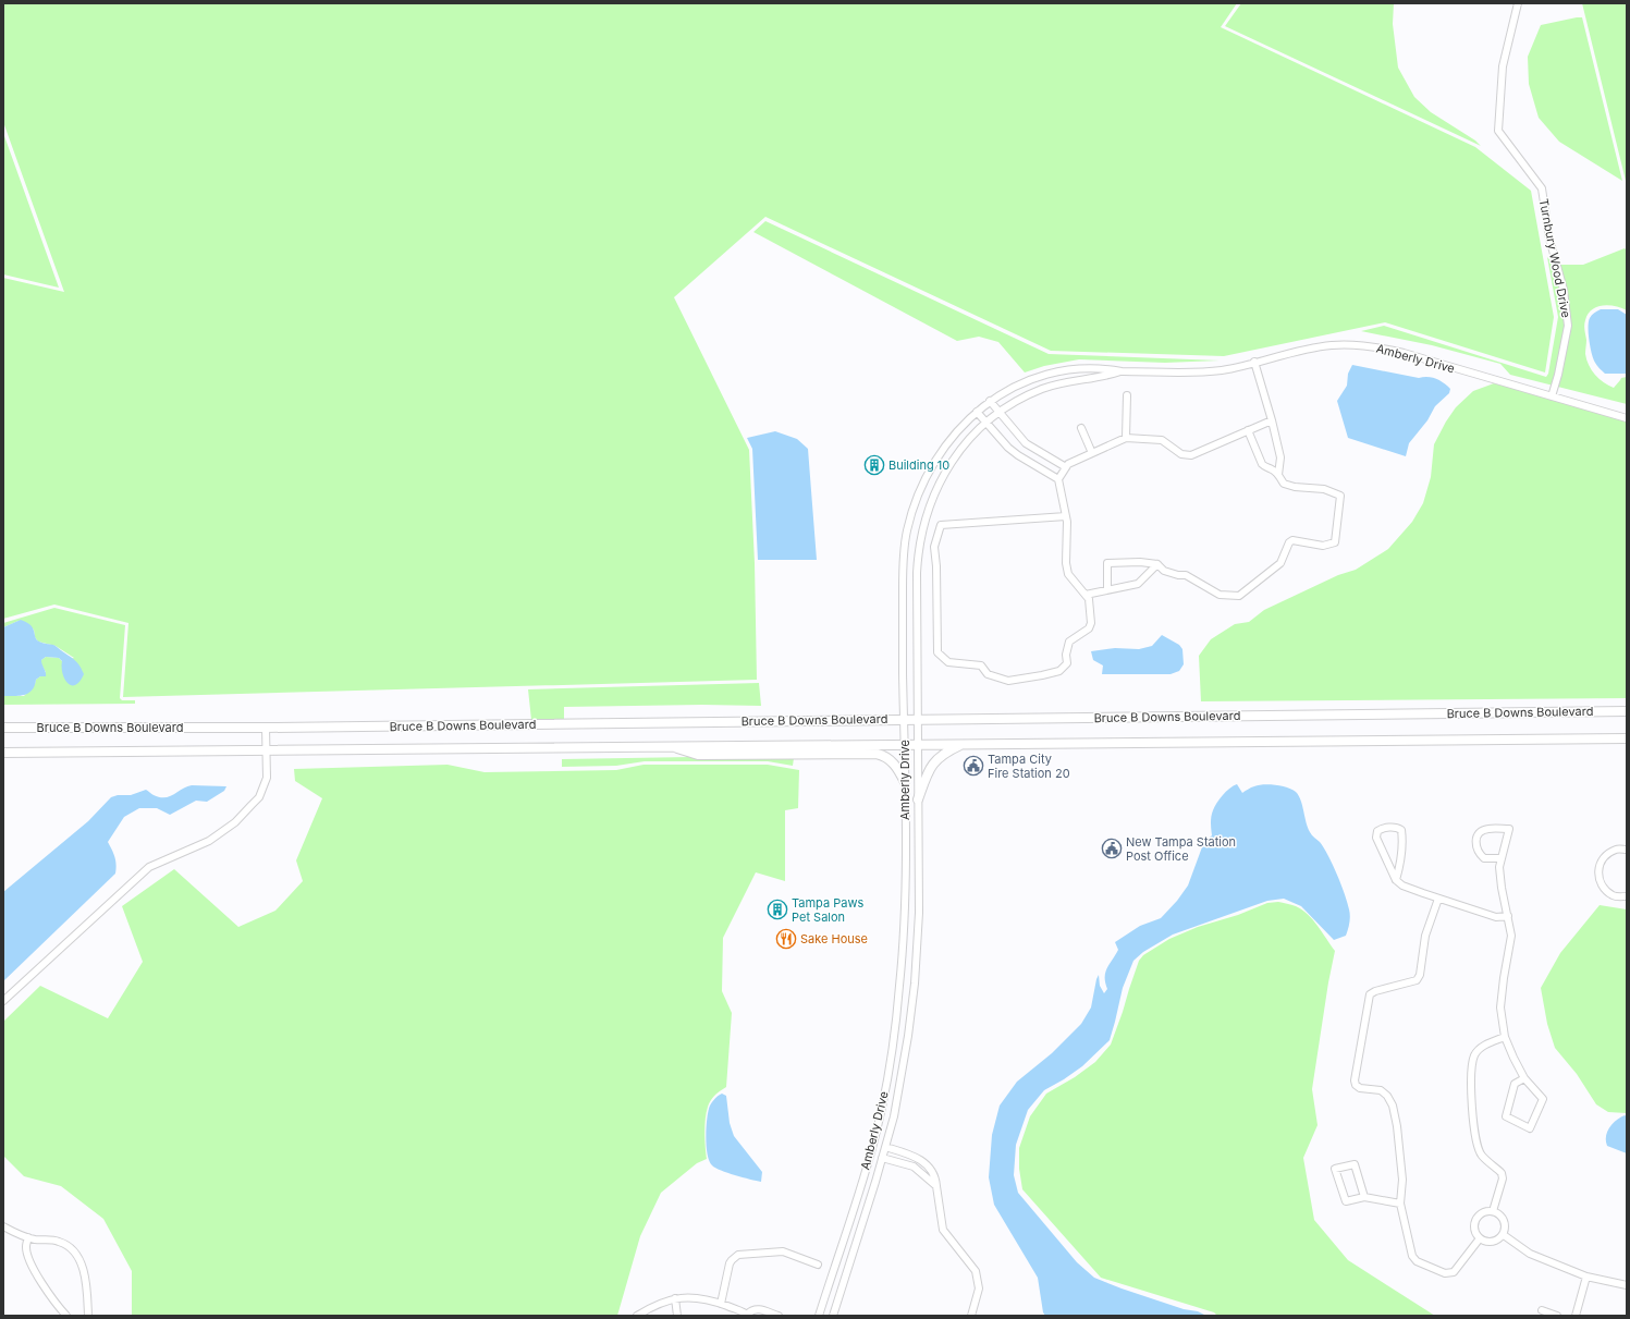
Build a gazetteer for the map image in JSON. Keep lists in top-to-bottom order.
{
  "streets": {
    "main road": ["Bruce B Downs Boulevard"],
    "street": ["Turnbury Wood Drive", "Amberly Drive"]
  },
  "crossings": [
    ["Turnbury Wood Drive", "Amberly Drive"],
    ["Amberly Drive", "Bruce B Downs Boulevard"]
  ],
  "places": {
    "building": ["Building 10", "Tampa Paws Pet Salon"],
    "public building": ["Tampa City Fire Station 20", "New Tampa Station Post Office"],
    "restaurant": ["Sake House"]
  }
}
